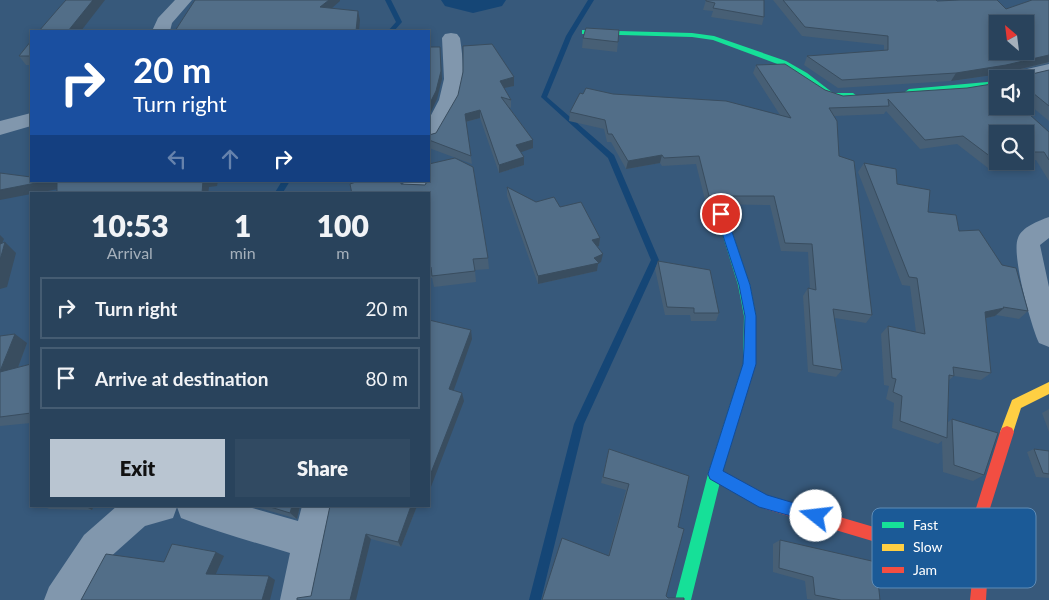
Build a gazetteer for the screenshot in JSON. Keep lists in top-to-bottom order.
{
  "legend": ["Fast", "Slow", "Jam"],
  "north": "top left",
  "page": {
    "turn": ["20 m", "Turn right"],
    "eta": [
      "10:53",
      "Arrival",
      "1",
      "min",
      "100",
      "m"
    ],
    "list": [
      {
        "name": "Turn right",
        "value": "20 m"
      },
      {
        "name": "Arrive at destination",
        "value": "80 m"
      }
    ],
    "buttons": ["Exit", "Share"]
  }
}
